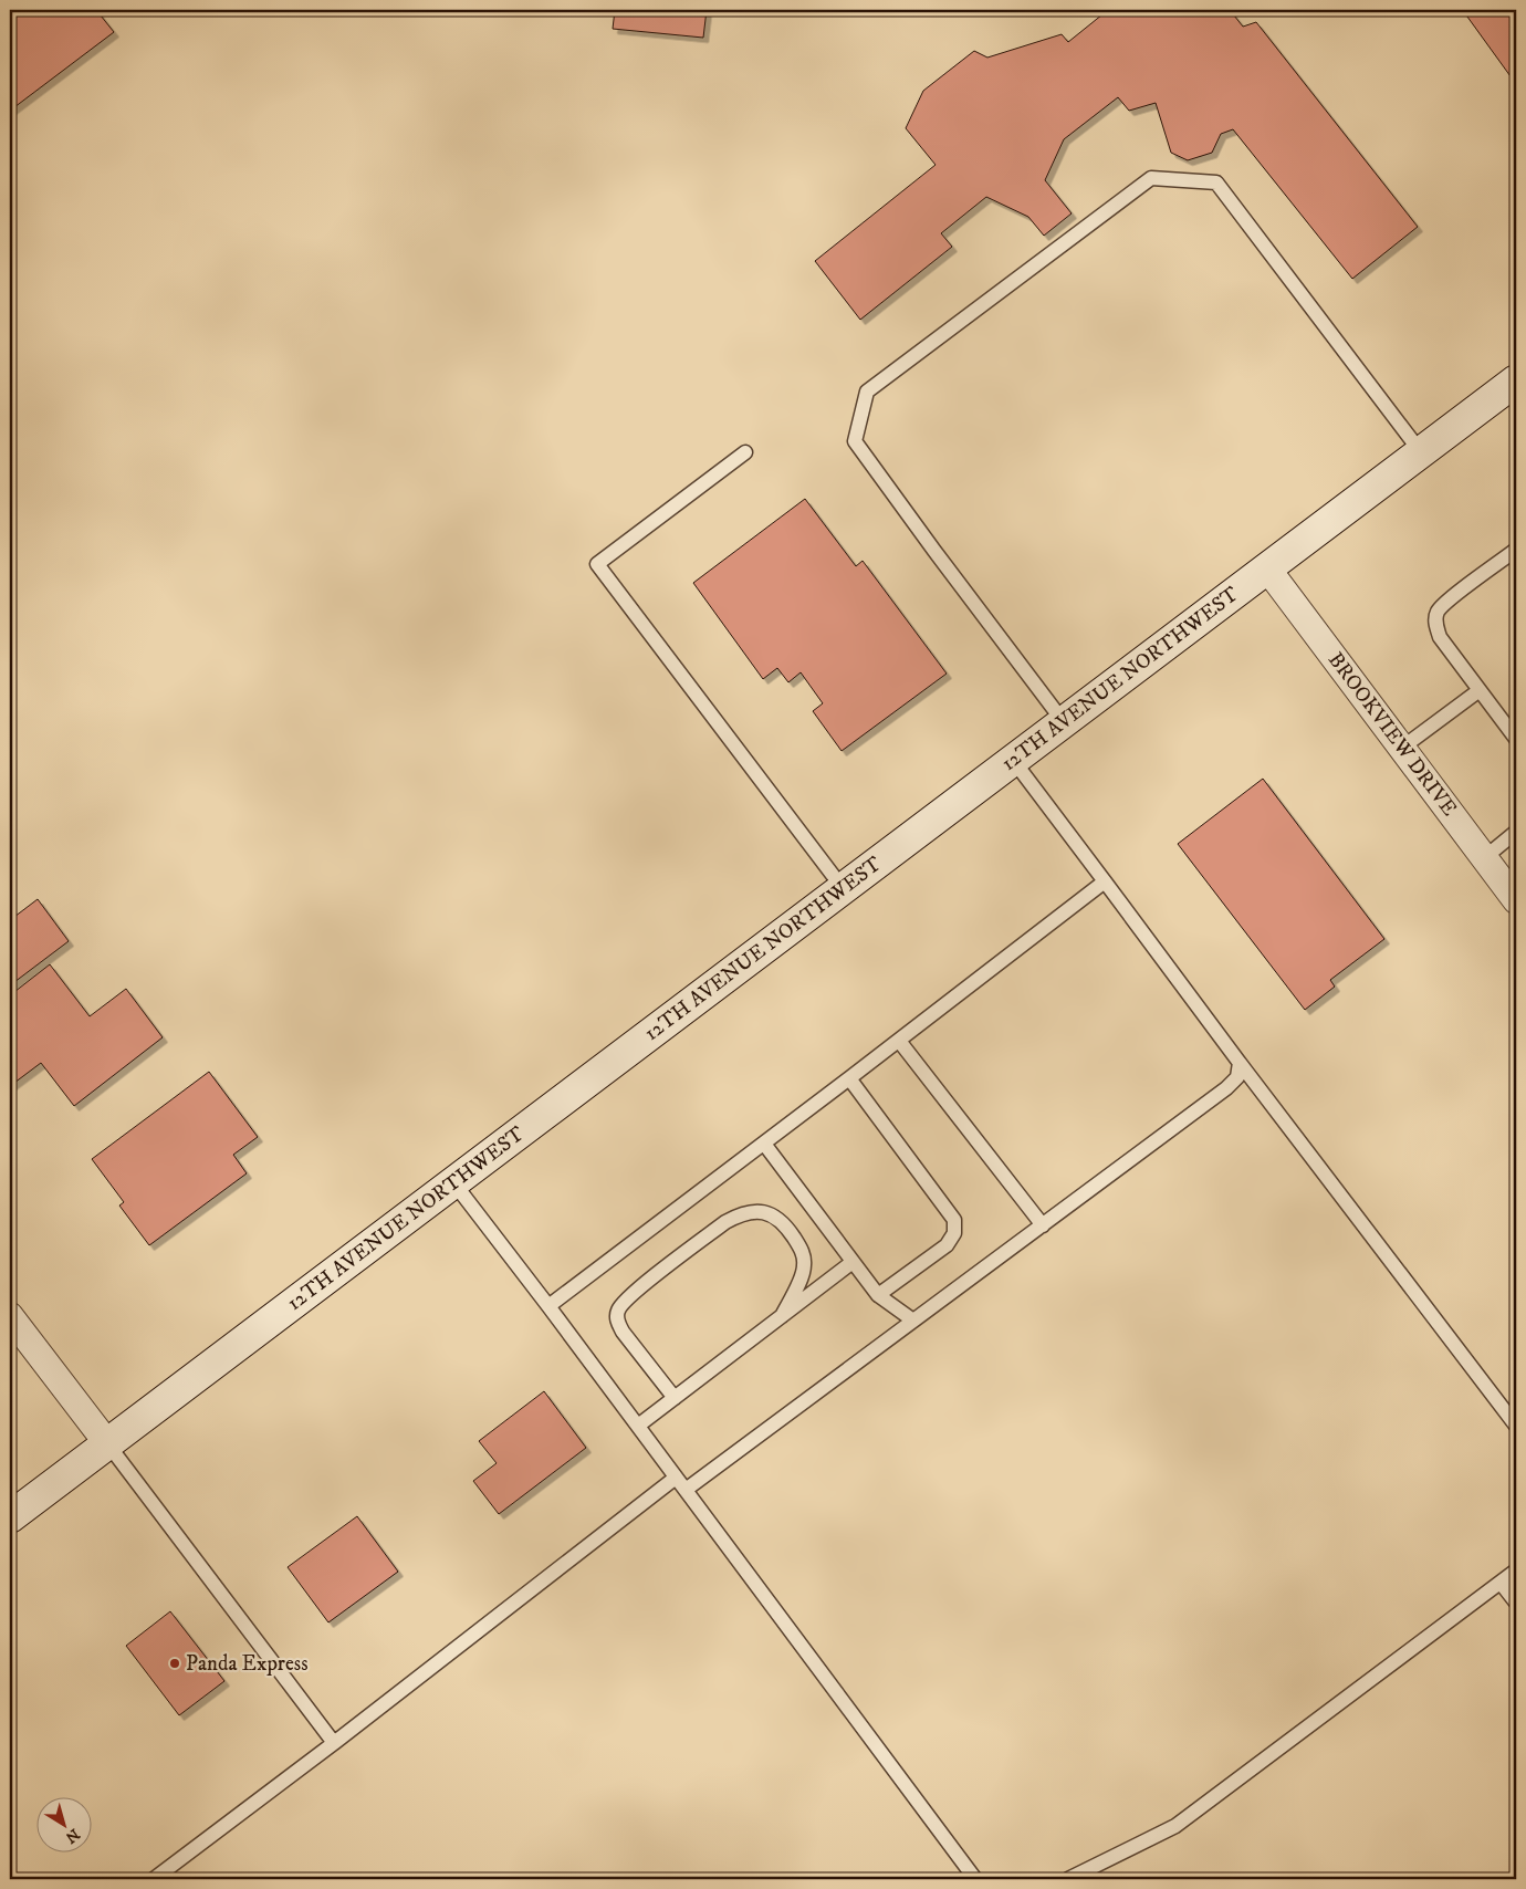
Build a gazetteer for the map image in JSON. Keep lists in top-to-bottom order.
{
  "streets": {
    "main road": ["12TH AVENUE NORTHWEST"],
    "street": ["BROOKVIEW DRIVE"]
  },
  "crossings": [
    ["12TH AVENUE NORTHWEST", "BROOKVIEW DRIVE"]
  ],
  "places": ["Panda Express"],
  "north": "bottom right"
}
